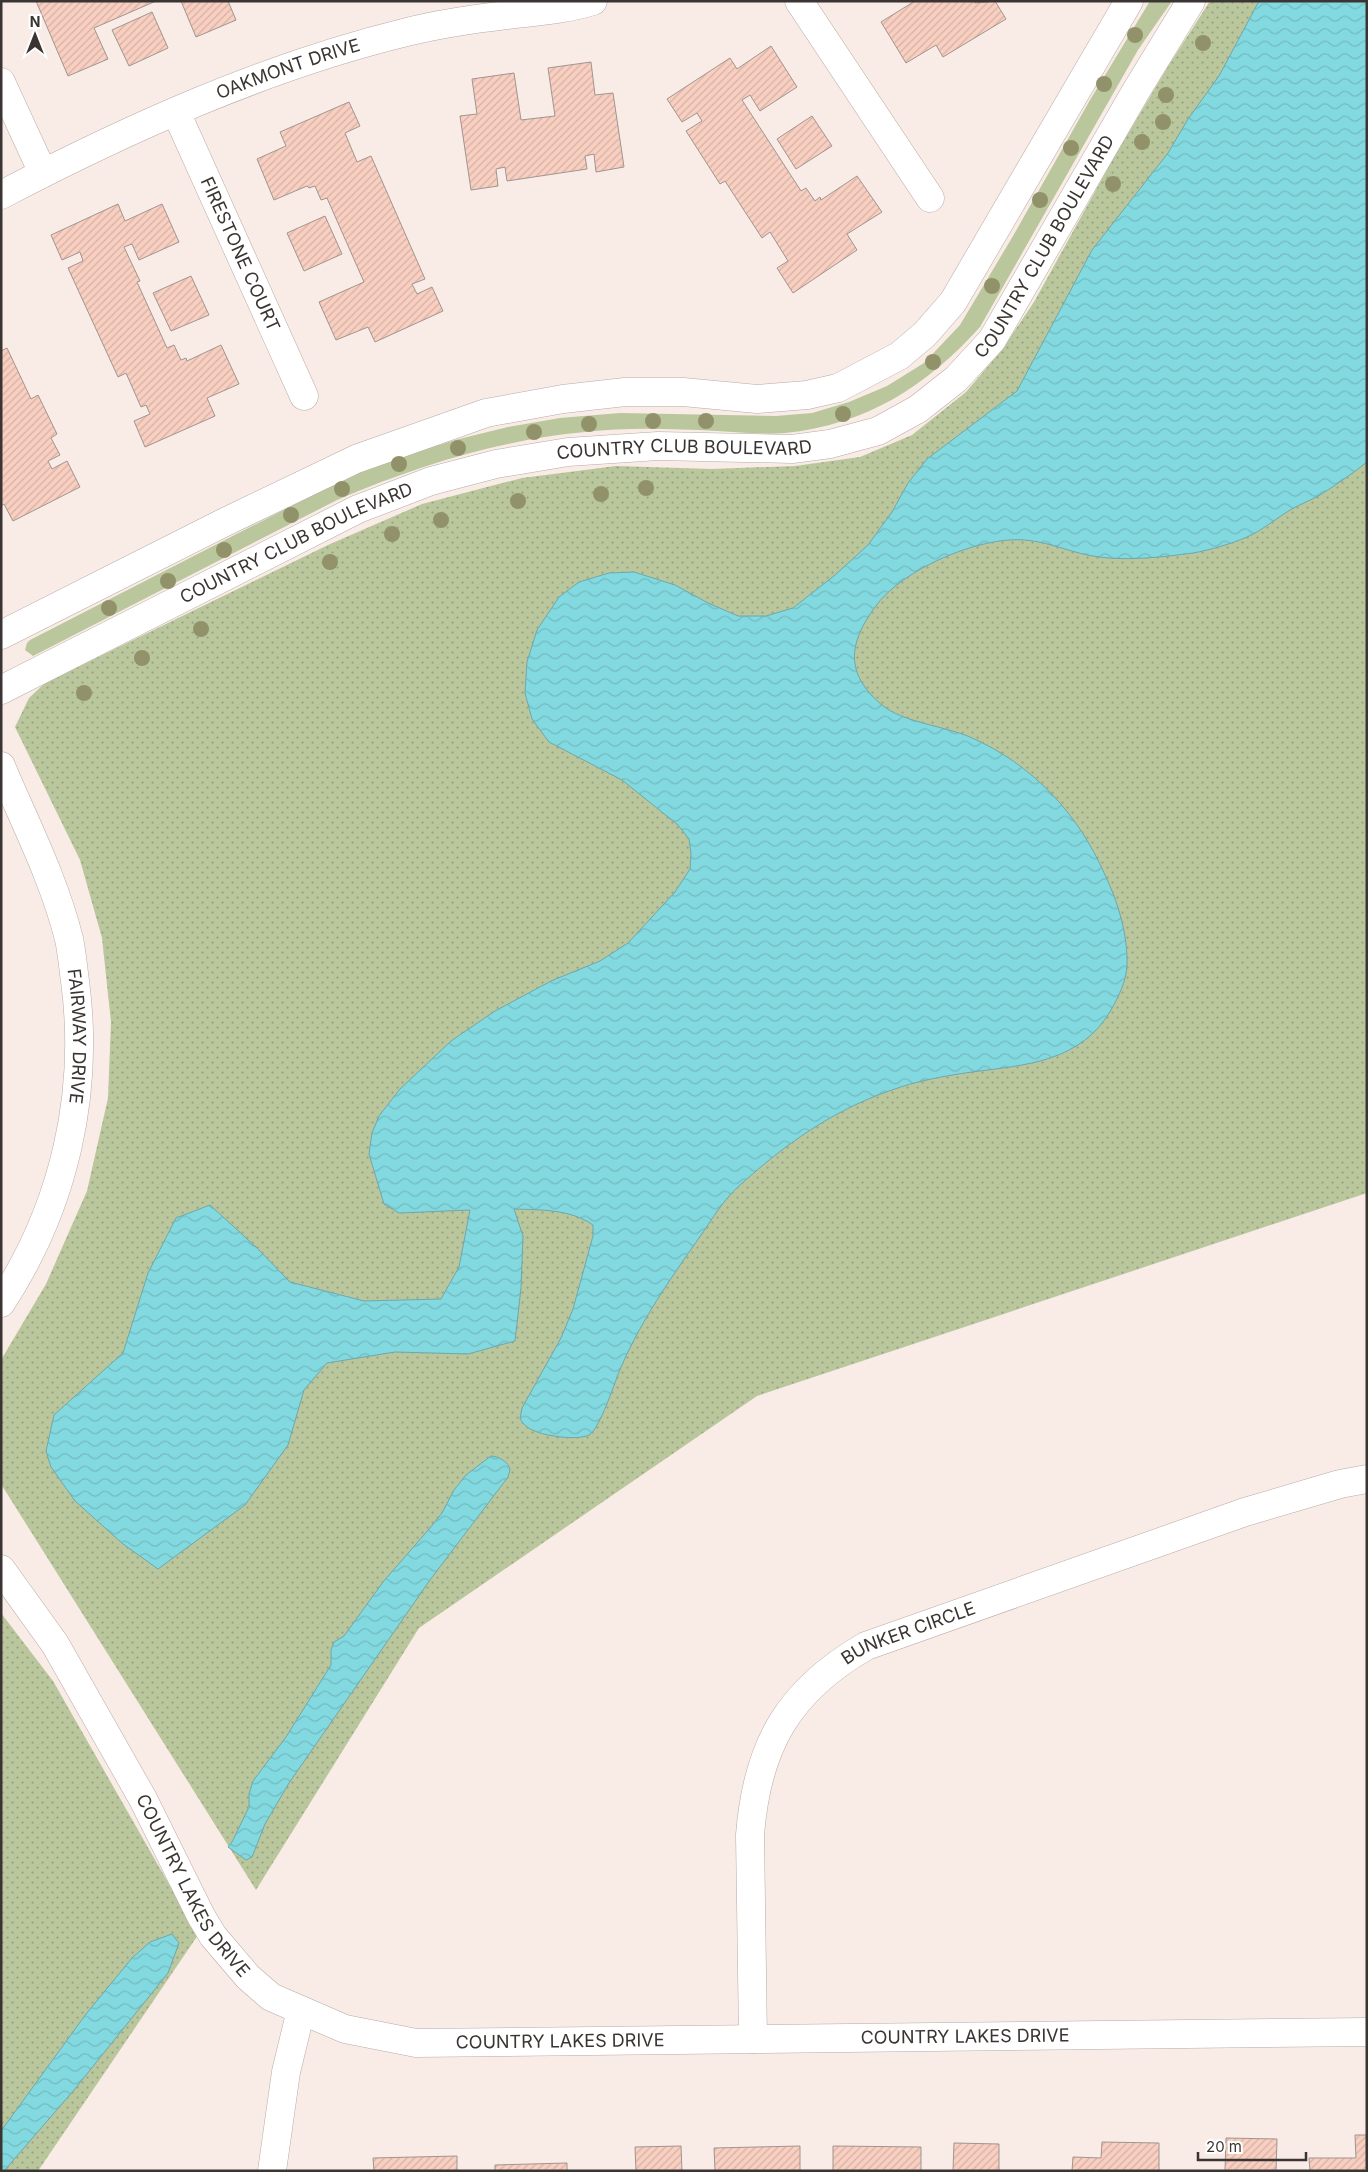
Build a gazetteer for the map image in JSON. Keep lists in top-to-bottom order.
{
  "streets": {
    "street": [
      "OAKMONT DRIVE",
      "COUNTRY CLUB BOULEVARD",
      "FIRESTONE COURT",
      "FAIRWAY DRIVE",
      "BUNKER CIRCLE",
      "COUNTRY LAKES DRIVE"
    ]
  },
  "crossings": [
    ["OAKMONT DRIVE", "FIRESTONE COURT"],
    ["BUNKER CIRCLE", "COUNTRY LAKES DRIVE"]
  ],
  "scale_bar": "20 m",
  "north": "top"
}
